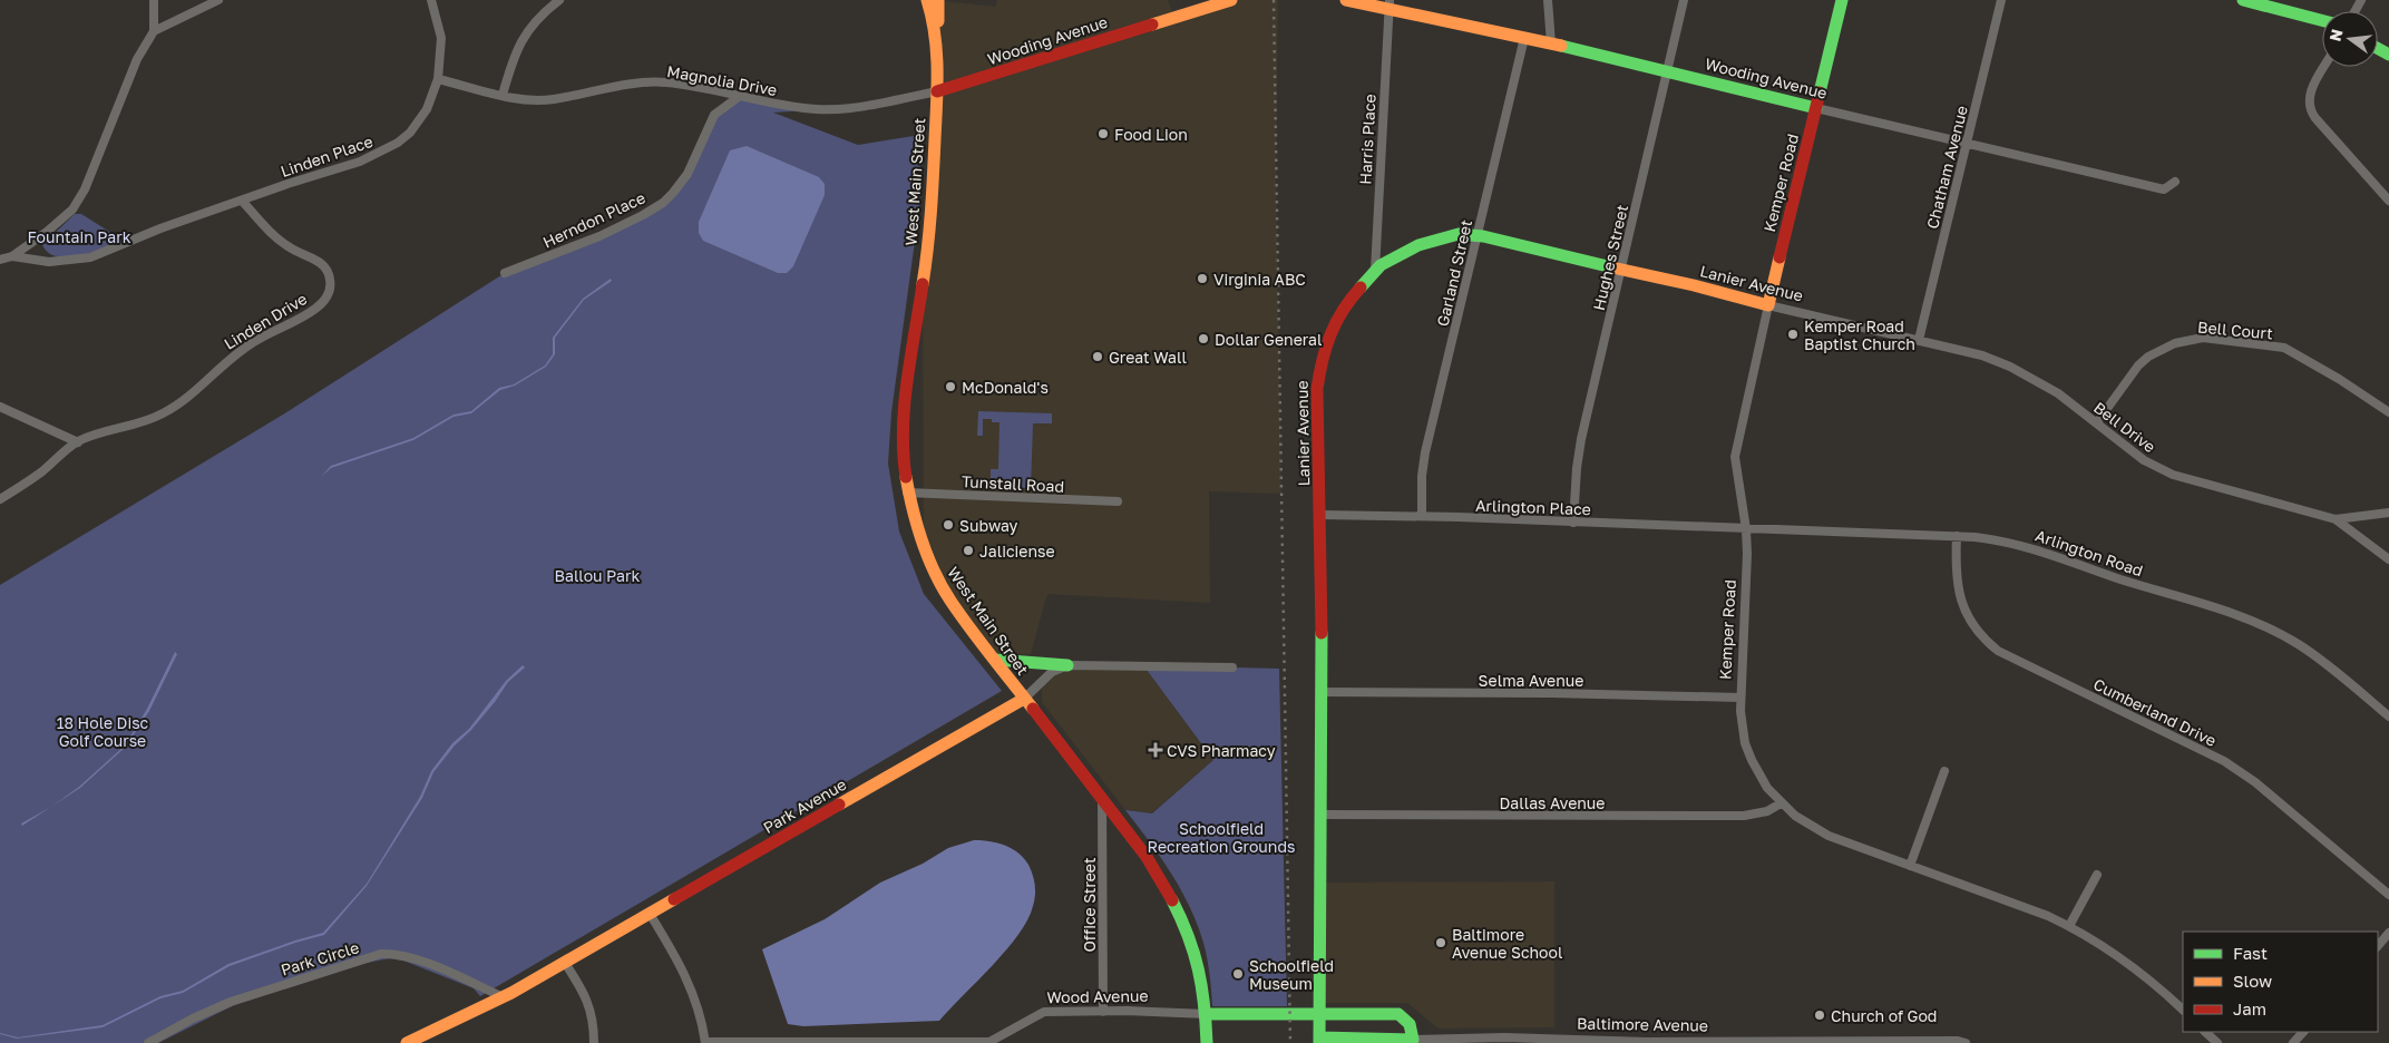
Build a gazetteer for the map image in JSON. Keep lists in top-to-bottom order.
{
  "streets": {
    "street": [
      "Wooding Avenue",
      "Magnolia Drive",
      "Harris Place",
      "Linden Place",
      "Chatham Avenue",
      "West Main Street",
      "Kemper Road",
      "Herndon Place",
      "Hughes Street",
      "Garland Street",
      "Lanier Avenue",
      "Linden Drive",
      "Bell Court",
      "Bell Drive",
      "Tunstall Road",
      "Arlington Place",
      "Arlington Road",
      "Selma Avenue",
      "Cumberland Drive",
      "Dallas Avenue",
      "Park Avenue",
      "Office Street",
      "Park Circle",
      "Wood Avenue",
      "Baltimore Avenue"
    ]
  },
  "crossings": [
    ["Wooding Avenue", "Magnolia Drive"],
    ["Wooding Avenue", "Harris Place"],
    ["Wooding Avenue", "Chatham Avenue"],
    ["Wooding Avenue", "West Main Street"],
    ["Wooding Avenue", "Kemper Road"],
    ["Wooding Avenue", "Hughes Street"],
    ["Wooding Avenue", "Garland Street"],
    ["Magnolia Drive", "Linden Place"],
    ["Magnolia Drive", "West Main Street"],
    ["Magnolia Drive", "Herndon Place"],
    ["Harris Place", "Lanier Avenue"],
    ["Linden Place", "Linden Drive"],
    ["Chatham Avenue", "Lanier Avenue"],
    ["Chatham Avenue", "Bell Drive"],
    ["West Main Street", "Tunstall Road"],
    ["West Main Street", "Park Avenue"],
    ["West Main Street", "Office Street"],
    ["West Main Street", "Wood Avenue"],
    ["Kemper Road", "Lanier Avenue"],
    ["Kemper Road", "Arlington Place"],
    ["Kemper Road", "Arlington Road"],
    ["Kemper Road", "Selma Avenue"],
    ["Kemper Road", "Dallas Avenue"],
    ["Hughes Street", "Lanier Avenue"],
    ["Hughes Street", "Arlington Place"],
    ["Garland Street", "Lanier Avenue"],
    ["Garland Street", "Arlington Place"],
    ["Lanier Avenue", "Bell Drive"],
    ["Lanier Avenue", "Arlington Place"],
    ["Lanier Avenue", "Selma Avenue"],
    ["Lanier Avenue", "Dallas Avenue"],
    ["Lanier Avenue", "Baltimore Avenue"],
    ["Bell Court", "Bell Drive"],
    ["Arlington Place", "Arlington Road"],
    ["Arlington Road", "Cumberland Drive"],
    ["Park Avenue", "Park Circle"],
    ["Office Street", "Wood Avenue"],
    ["Wood Avenue", "Baltimore Avenue"]
  ],
  "parks": [
    "Fountain Park",
    "Ballou Park",
    "18 Hole Disc Golf Course",
    "Schoolfield Recreation Grounds"
  ],
  "places": {
    "other": [
      "Food Lion",
      "Virginia ABC",
      "Kemper Road Baptist Church",
      "Dollar General",
      "Great Wall",
      "McDonald's",
      "Subway",
      "Jaliciense",
      "Baltimore Avenue School",
      "Schoolfield Museum",
      "Church of God"
    ],
    "health": ["CVS Pharmacy"]
  },
  "legend": ["Fast", "Slow", "Jam"],
  "north": "left"
}
